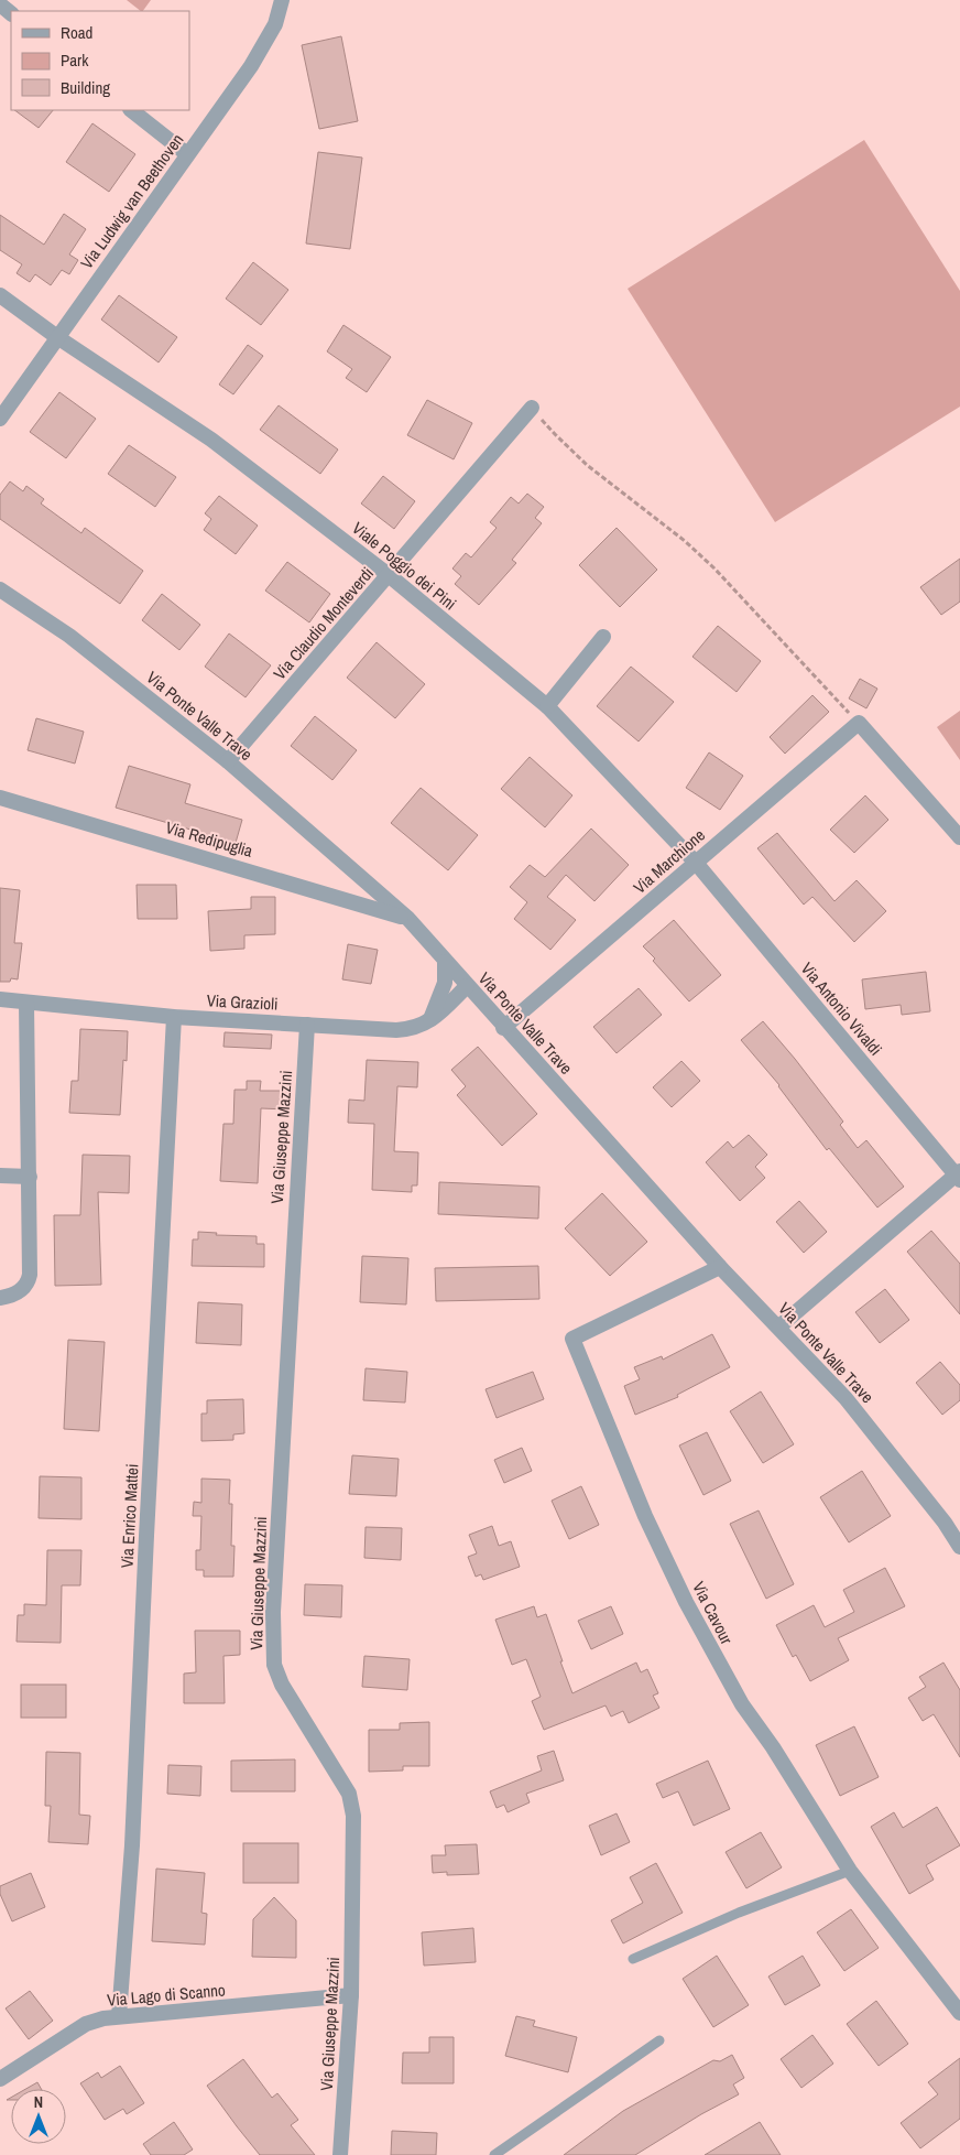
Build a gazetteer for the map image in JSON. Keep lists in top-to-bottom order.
{
  "streets": {
    "street": [
      "Via Ludwig van Beethoven",
      "Viale Poggio dei Pini",
      "Via Claudio Monteverdi",
      "Via Ponte Valle Trave",
      "Via Redipuglia",
      "Via Marchione",
      "Via Grazioli",
      "Via Antonio Vivaldi",
      "Via Giuseppe Mazzini",
      "Via Enrico Mattei",
      "Via Cavour",
      "Via Lago di Scanno"
    ]
  },
  "crossings": [
    ["Via Ludwig van Beethoven", "Viale Poggio dei Pini"],
    ["Viale Poggio dei Pini", "Via Claudio Monteverdi"],
    ["Viale Poggio dei Pini", "Via Marchione"],
    ["Viale Poggio dei Pini", "Via Antonio Vivaldi"],
    ["Via Claudio Monteverdi", "Via Ponte Valle Trave"],
    ["Via Ponte Valle Trave", "Via Redipuglia"],
    ["Via Ponte Valle Trave", "Via Marchione"],
    ["Via Ponte Valle Trave", "Via Cavour"],
    ["Via Marchione", "Via Antonio Vivaldi"],
    ["Via Grazioli", "Via Giuseppe Mazzini"],
    ["Via Grazioli", "Via Enrico Mattei"],
    ["Via Giuseppe Mazzini", "Via Lago di Scanno"],
    ["Via Enrico Mattei", "Via Lago di Scanno"]
  ],
  "legend": ["Road", "Park", "Building"],
  "north": "top"
}
